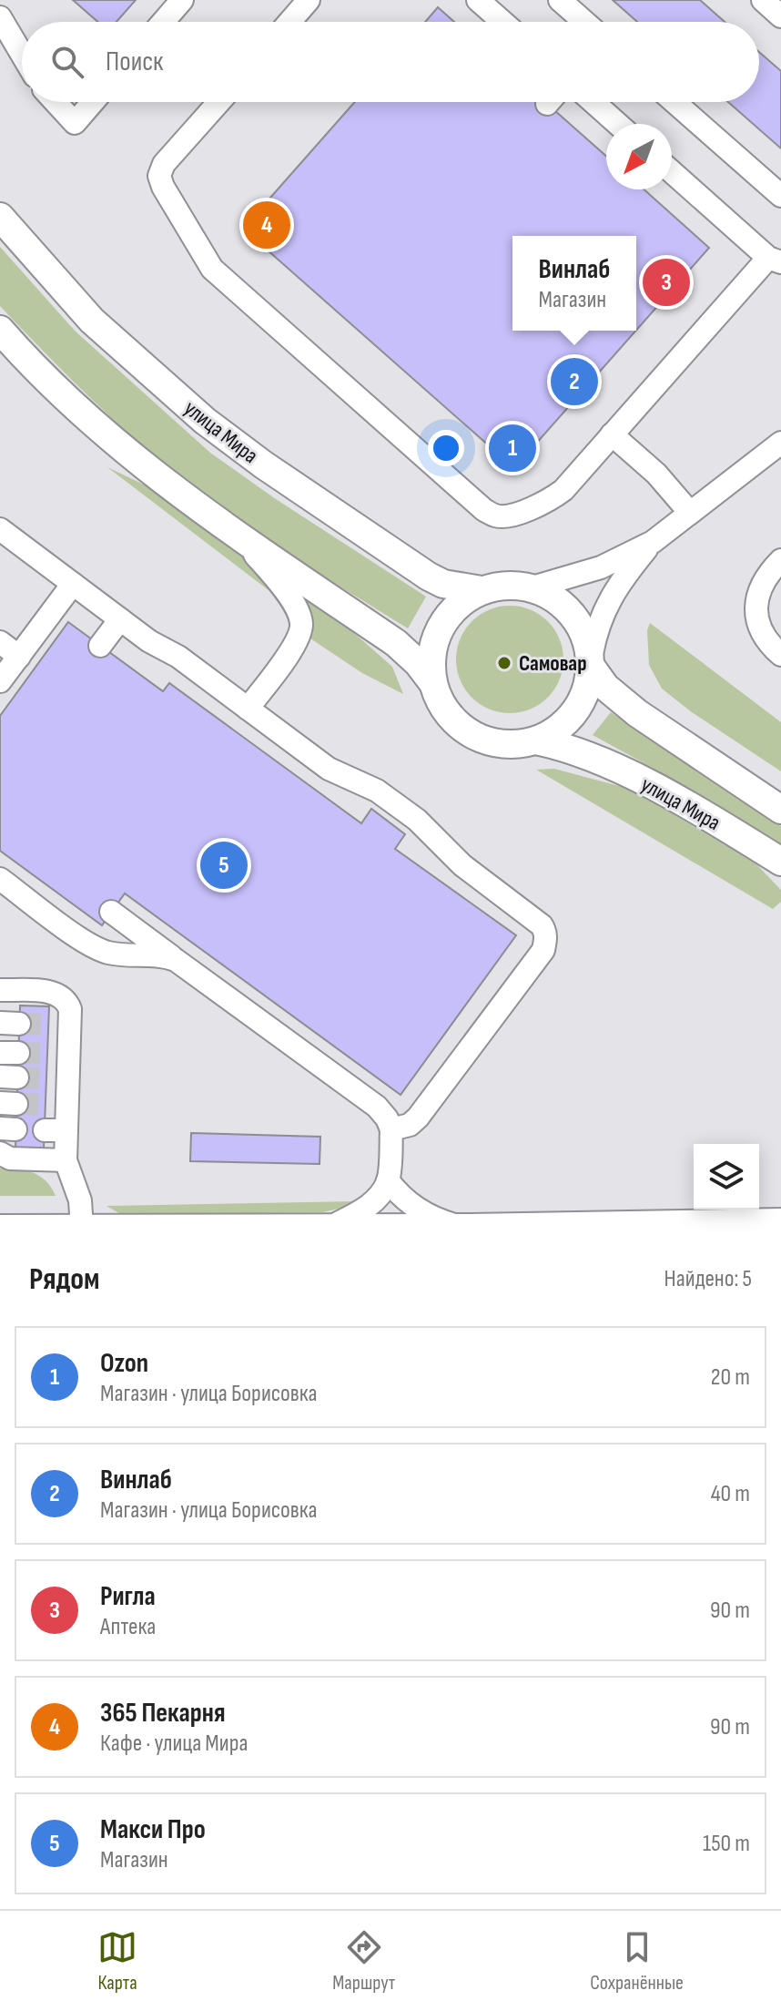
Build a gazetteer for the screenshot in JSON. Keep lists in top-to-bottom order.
{
  "streets": {
    "main road": ["улица Мира"]
  },
  "places": ["Самовар"],
  "north": "bottom left",
  "page": {
    "search": "Поиск",
    "pins": [
      "4",
      "3",
      "2",
      "1",
      "5"
    ],
    "popup": ["Винлаб", "Магазин"],
    "heading": ["Рядом", "Найдено: 5"],
    "list": [
      {
        "mark": "1",
        "name": "Ozon",
        "note": "Магазин · улица Борисовка",
        "value": "20 m"
      },
      {
        "mark": "2",
        "name": "Винлаб",
        "note": "Магазин · улица Борисовка",
        "value": "40 m"
      },
      {
        "mark": "3",
        "name": "Ригла",
        "note": "Аптека",
        "value": "90 m"
      },
      {
        "mark": "4",
        "name": "365 Пекарня",
        "note": "Кафе · улица Мира",
        "value": "90 m"
      },
      {
        "mark": "5",
        "name": "Макси Про",
        "note": "Магазин",
        "value": "150 m"
      }
    ],
    "nav": ["Карта", "Маршрут", "Сохранённые"]
  }
}
